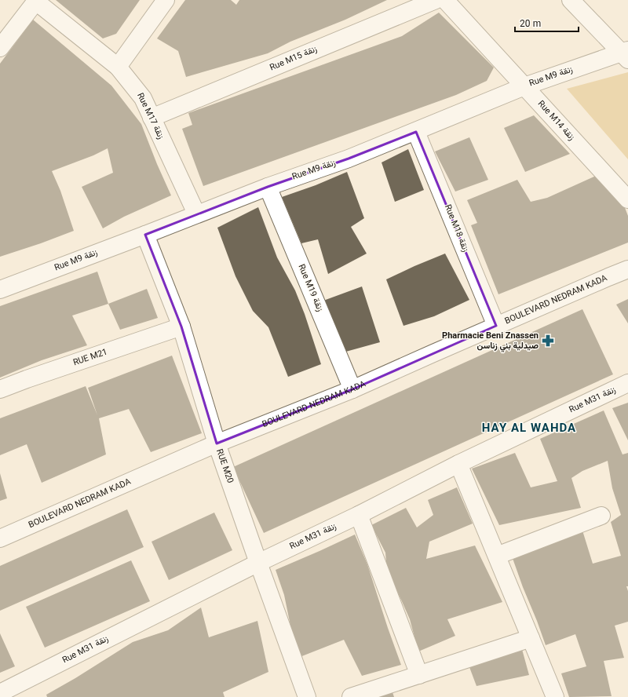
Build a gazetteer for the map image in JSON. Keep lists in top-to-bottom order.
{
  "streets": {
    "street": [
      "Rue M15 زنقة",
      "Rue M9 زنقة",
      "Rue M17 زنقة",
      "Rue M14 زنقة",
      "Rue M18 زنقة",
      "Rue M19 زنقة",
      "BOULEVARD NEDRAM KADA",
      "RUE M21",
      "Rue M31 زنقة",
      "RUE M20"
    ]
  },
  "crossings": [
    ["Rue M15 زنقة", "Rue M17 زنقة"],
    ["Rue M9 زنقة", "Rue M17 زنقة"],
    ["Rue M9 زنقة", "Rue M14 زنقة"],
    ["Rue M9 زنقة", "Rue M18 زنقة"],
    ["Rue M9 زنقة", "Rue M19 زنقة"],
    ["Rue M9 زنقة", "RUE M20"],
    ["Rue M18 زنقة", "BOULEVARD NEDRAM KADA"],
    ["Rue M19 زنقة", "BOULEVARD NEDRAM KADA"],
    ["BOULEVARD NEDRAM KADA", "RUE M20"],
    ["RUE M21", "RUE M20"],
    ["Rue M31 زنقة", "RUE M20"]
  ],
  "districts": ["HAY AL WAHDA"],
  "places": {
    "pharmacy": ["Pharmacie Beni Znassen صيدلية بني زناسن"]
  },
  "scale_bar": "20 m"
}
